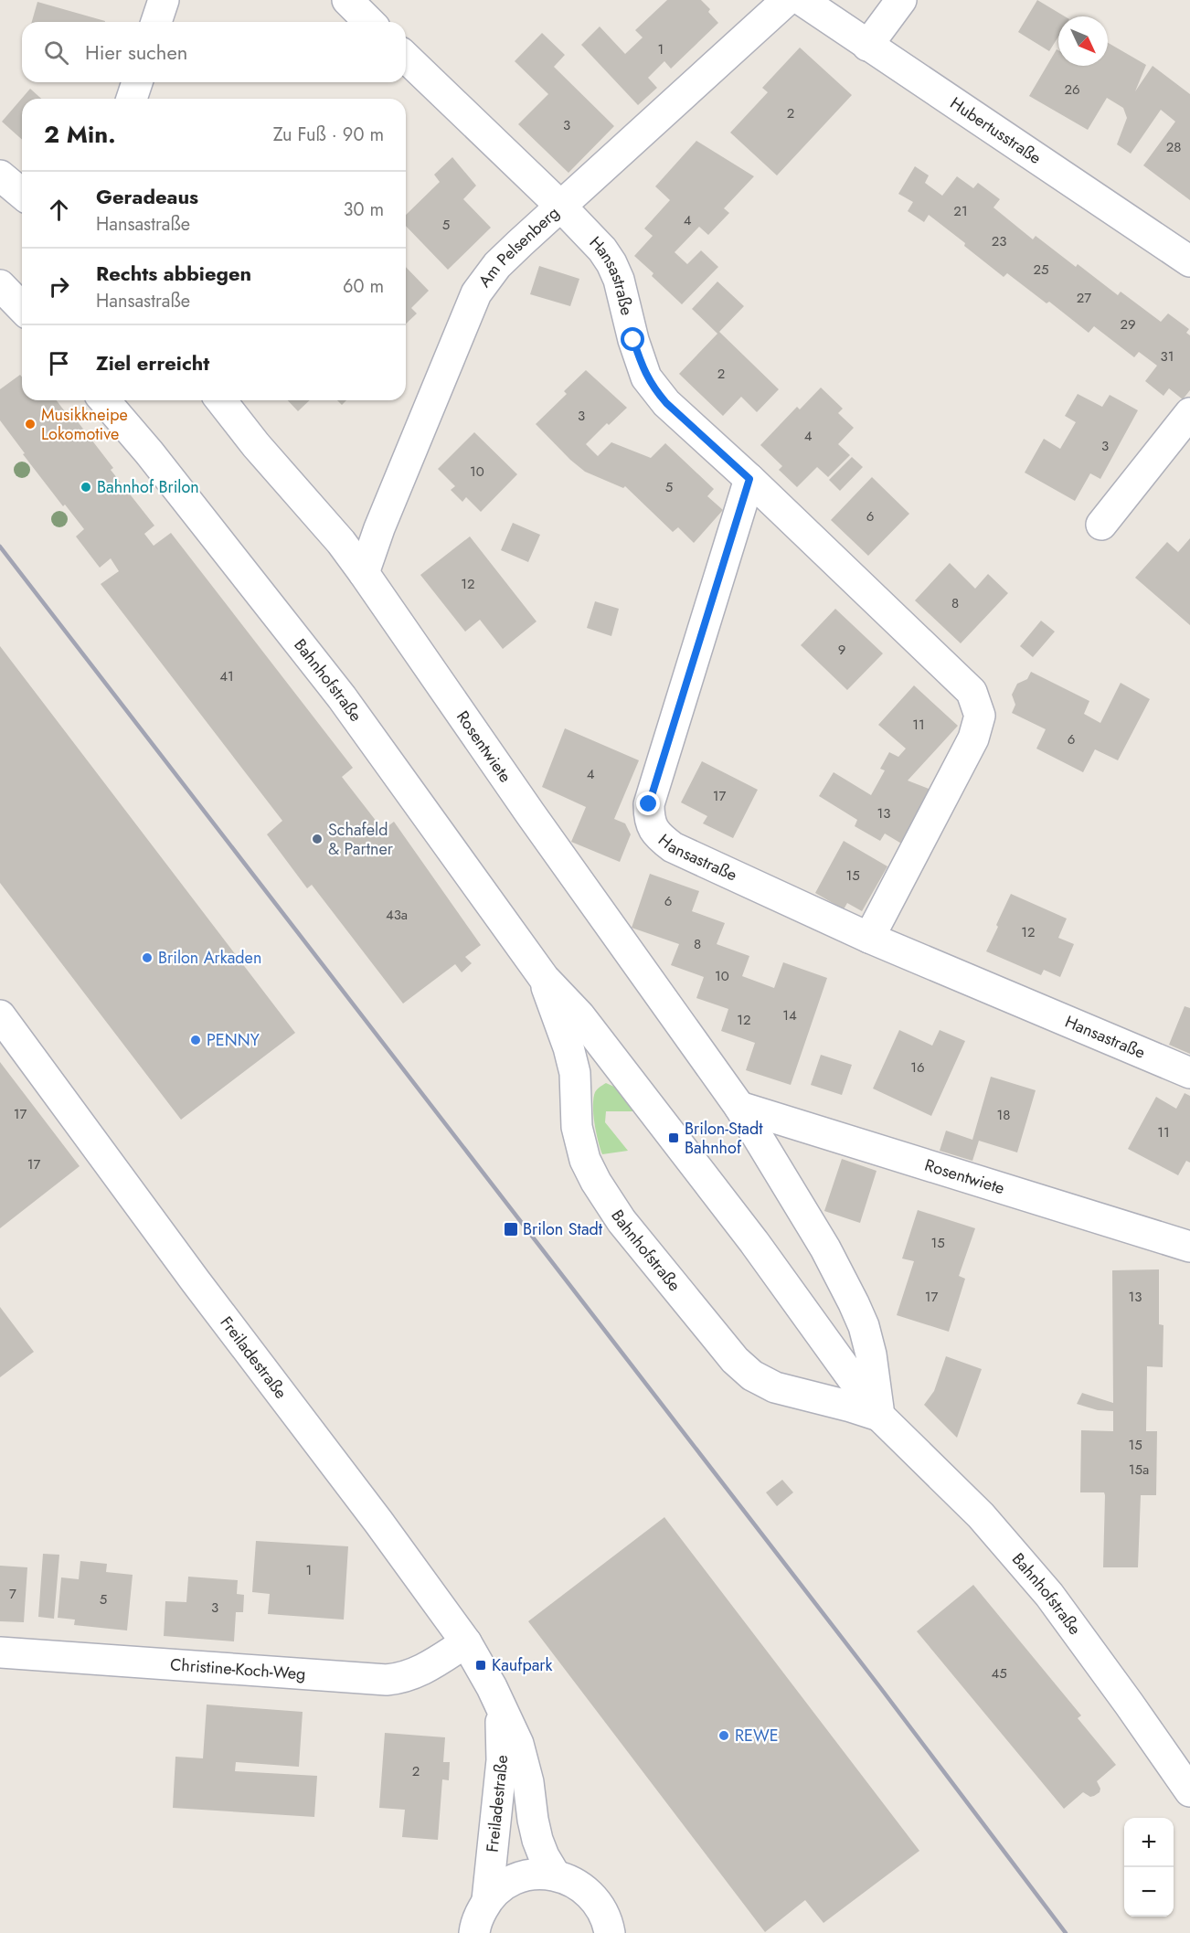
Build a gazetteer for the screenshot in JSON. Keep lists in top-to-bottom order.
{
  "streets": {
    "street": [
      "Hubertusstraße",
      "Am Pelsenberg",
      "Hansastraße",
      "Bahnhofstraße",
      "Rosentwiete",
      "Freiladestraße",
      "Christine-Koch-Weg"
    ]
  },
  "crossings": [
    ["Am Pelsenberg", "Hansastraße"],
    ["Am Pelsenberg", "Rosentwiete"],
    ["Bahnhofstraße", "Rosentwiete"],
    ["Freiladestraße", "Christine-Koch-Weg"]
  ],
  "places": {
    "other": [
      "Musikkneipe Lokomotive",
      "Bahnhof Brilon",
      "Schafeld & Partner",
      "Brilon Arkaden",
      "PENNY",
      "REWE"
    ],
    "transit": ["Brilon-Stadt Bahnhof", "Brilon Stadt", "Kaufpark"]
  },
  "house_numbers": [
    "1",
    "26",
    "2",
    "3",
    "28",
    "21",
    "4",
    "5",
    "23",
    "25",
    "27",
    "29",
    "31",
    "2",
    "3",
    "4",
    "3",
    "10",
    "5",
    "6",
    "12",
    "8",
    "9",
    "41",
    "11",
    "6",
    "4",
    "17",
    "13",
    "15",
    "6",
    "43a",
    "12",
    "8",
    "10",
    "14",
    "12",
    "16",
    "17",
    "18",
    "11",
    "17",
    "15",
    "17",
    "13",
    "15",
    "15a",
    "1",
    "7",
    "5",
    "3",
    "45",
    "2"
  ],
  "north": "bottom right",
  "page": {
    "search": "Hier suchen",
    "heading": ["2 Min.", "Zu Fuß · 90 m"],
    "list": [
      ["Geradeaus", "Hansastraße", "30 m"],
      ["Rechts abbiegen", "Hansastraße", "60 m"],
      "Ziel erreicht"
    ],
    "map_buttons": ["+", "−"]
  }
}
